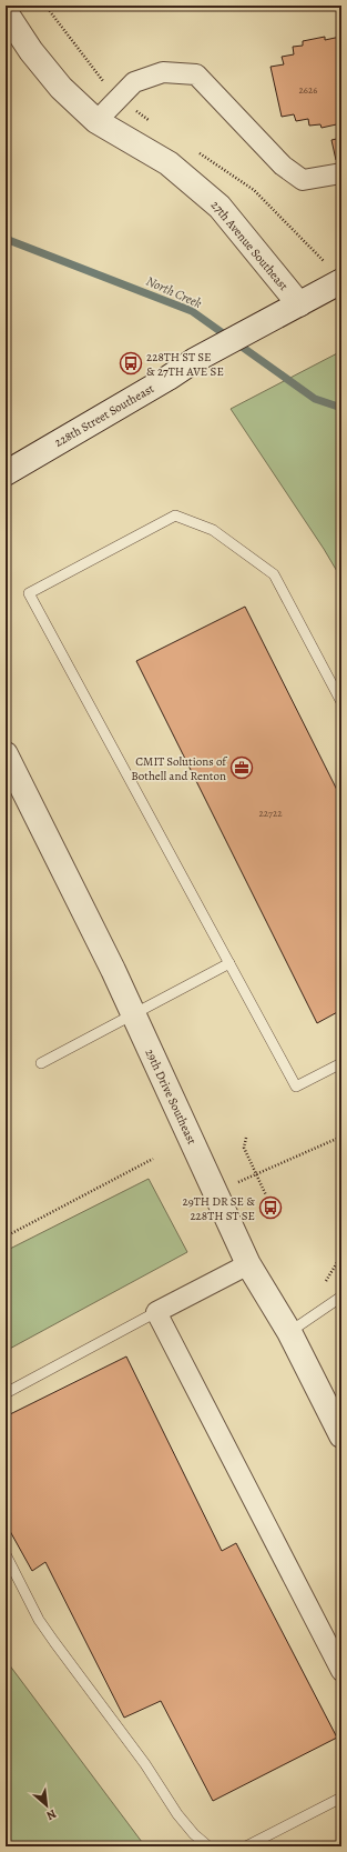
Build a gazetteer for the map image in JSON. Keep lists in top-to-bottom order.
{
  "streets": {
    "street": ["27th Avenue Southeast", "228th Street Southeast", "29th Drive Southeast"]
  },
  "crossings": [
    ["27th Avenue Southeast", "228th Street Southeast"]
  ],
  "water": ["North Creek"],
  "places": {
    "bus stop": ["228TH ST SE & 27TH AVE SE", "29TH DR SE & 228TH ST SE"],
    "office": ["CMIT Solutions of Bothell and Renton"]
  },
  "house_numbers": ["2626", "22722"],
  "north": "bottom right"
}
